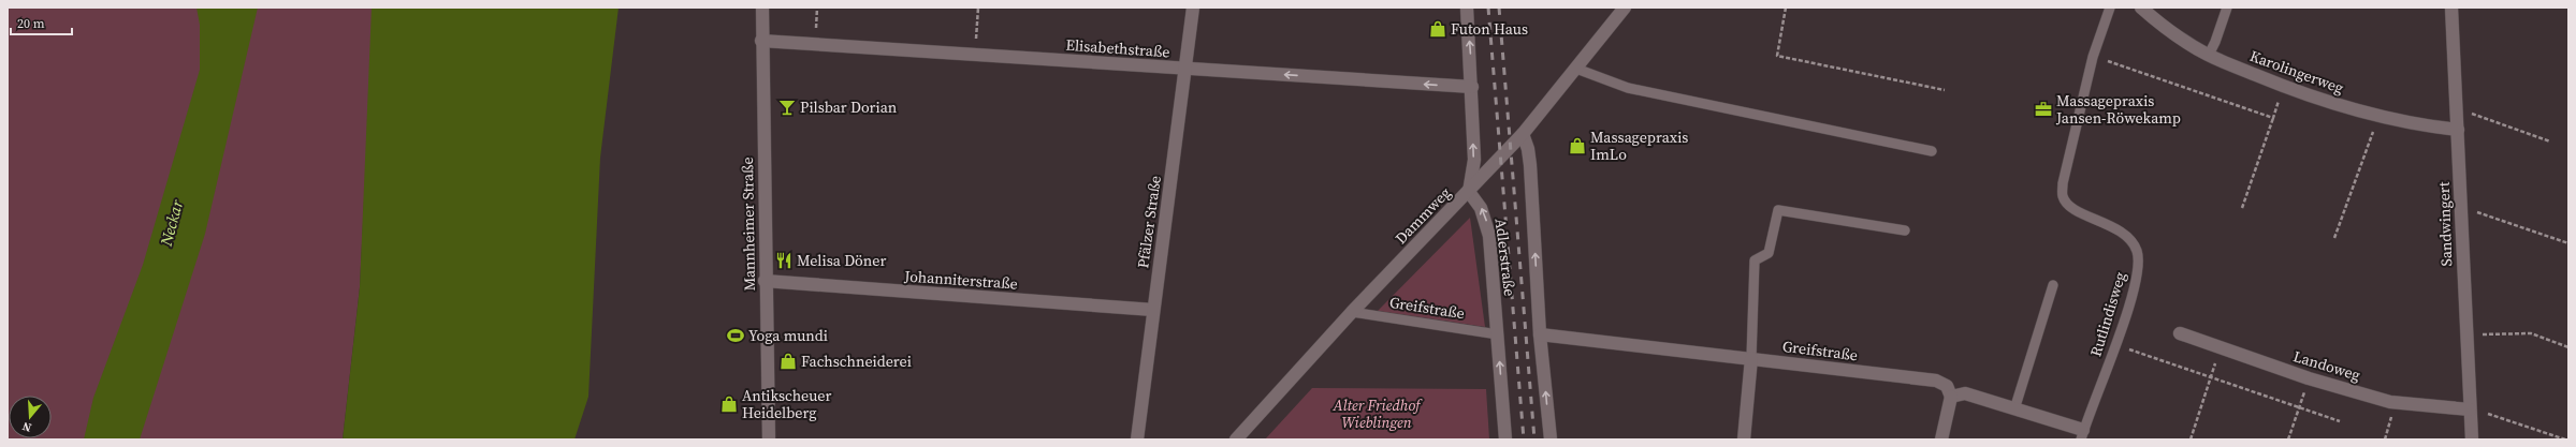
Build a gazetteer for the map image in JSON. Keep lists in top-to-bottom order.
{
  "streets": {
    "street": [
      "Elisabethstraße",
      "Karolingerweg",
      "Dammweg",
      "Pfälzer Straße",
      "Mannheimer Straße",
      "Sandwingert",
      "Adlerstraße",
      "Johanniterstraße",
      "Greifstraße",
      "Landoweg"
    ],
    "lane": ["Rutlindisweg"]
  },
  "crossings": [
    ["Elisabethstraße", "Pfälzer Straße"],
    ["Elisabethstraße", "Mannheimer Straße"],
    ["Karolingerweg", "Sandwingert"],
    ["Dammweg", "Adlerstraße"],
    ["Dammweg", "Greifstraße"],
    ["Pfälzer Straße", "Johanniterstraße"],
    ["Mannheimer Straße", "Johanniterstraße"],
    ["Sandwingert", "Landoweg"],
    ["Adlerstraße", "Greifstraße"]
  ],
  "one_way": ["Elisabethstraße", "Adlerstraße"],
  "water": ["Neckar"],
  "parks": ["Alter Friedhof Wieblingen"],
  "places": {
    "shop": [
      "Futon Haus",
      "Massagepraxis ImLo",
      "Fachschneiderei",
      "Antikscheuer Heidelberg"
    ],
    "bar": ["Pilsbar Dorian"],
    "office": ["Massagepraxis Jansen-Röwekamp"],
    "restaurant": ["Melisa Döner"],
    "sports": ["Yoga mundi"]
  },
  "scale_bar": "20 m",
  "north": "bottom"
}
